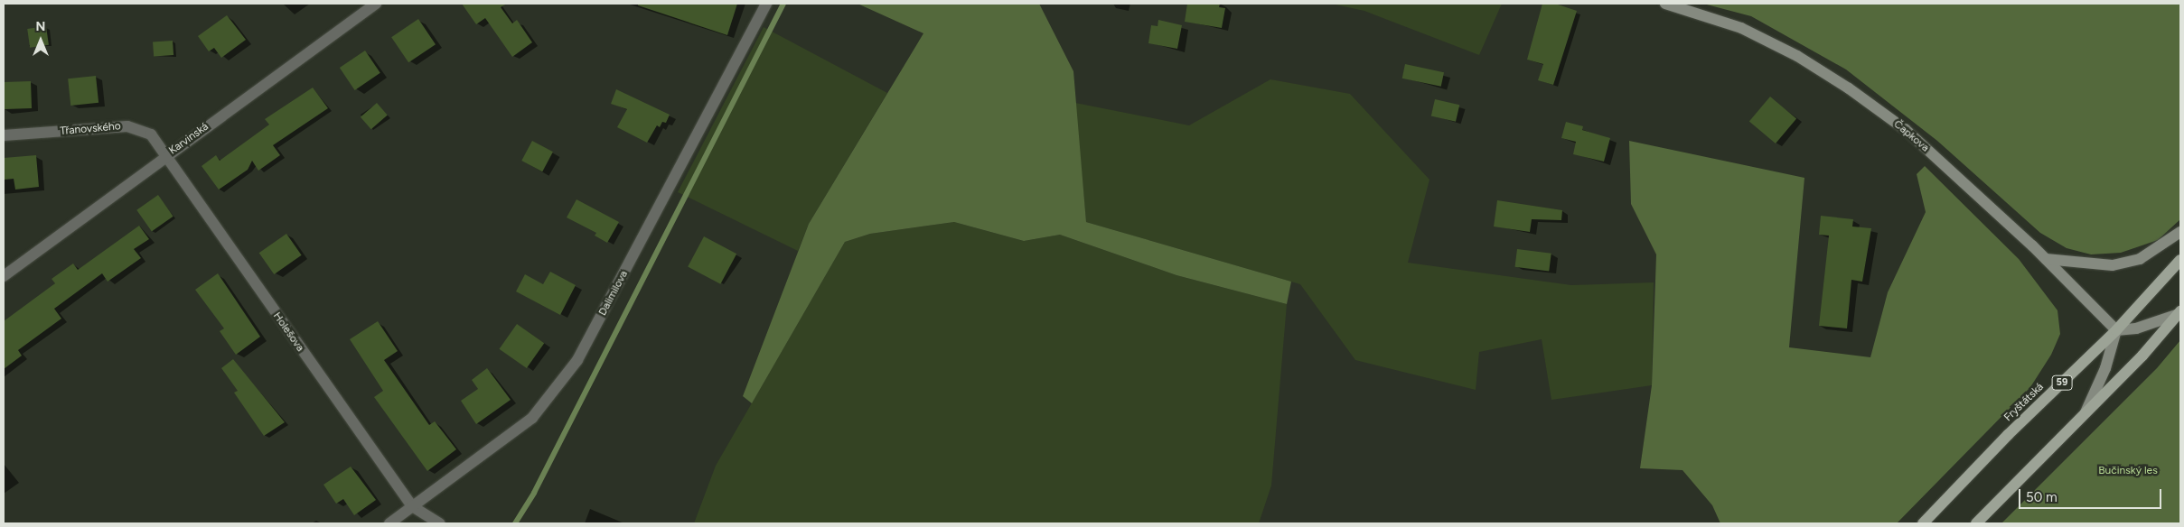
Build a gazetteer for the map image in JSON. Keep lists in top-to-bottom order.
{
  "streets": {
    "main road": ["59", "Fryštátská"],
    "street": [
      "Třanovského",
      "Čapkova",
      "Karvinská",
      "Dalimilova",
      "Holešova"
    ]
  },
  "crossings": [
    ["Třanovského", "Karvinská"],
    ["Třanovského", "Holešova"],
    ["Čapkova", "Fryštátská"],
    ["Karvinská", "Holešova"],
    ["Dalimilova", "Holešova"]
  ],
  "parks": ["Bučinský les"],
  "scale_bar": "50 m",
  "north": "top"
}
